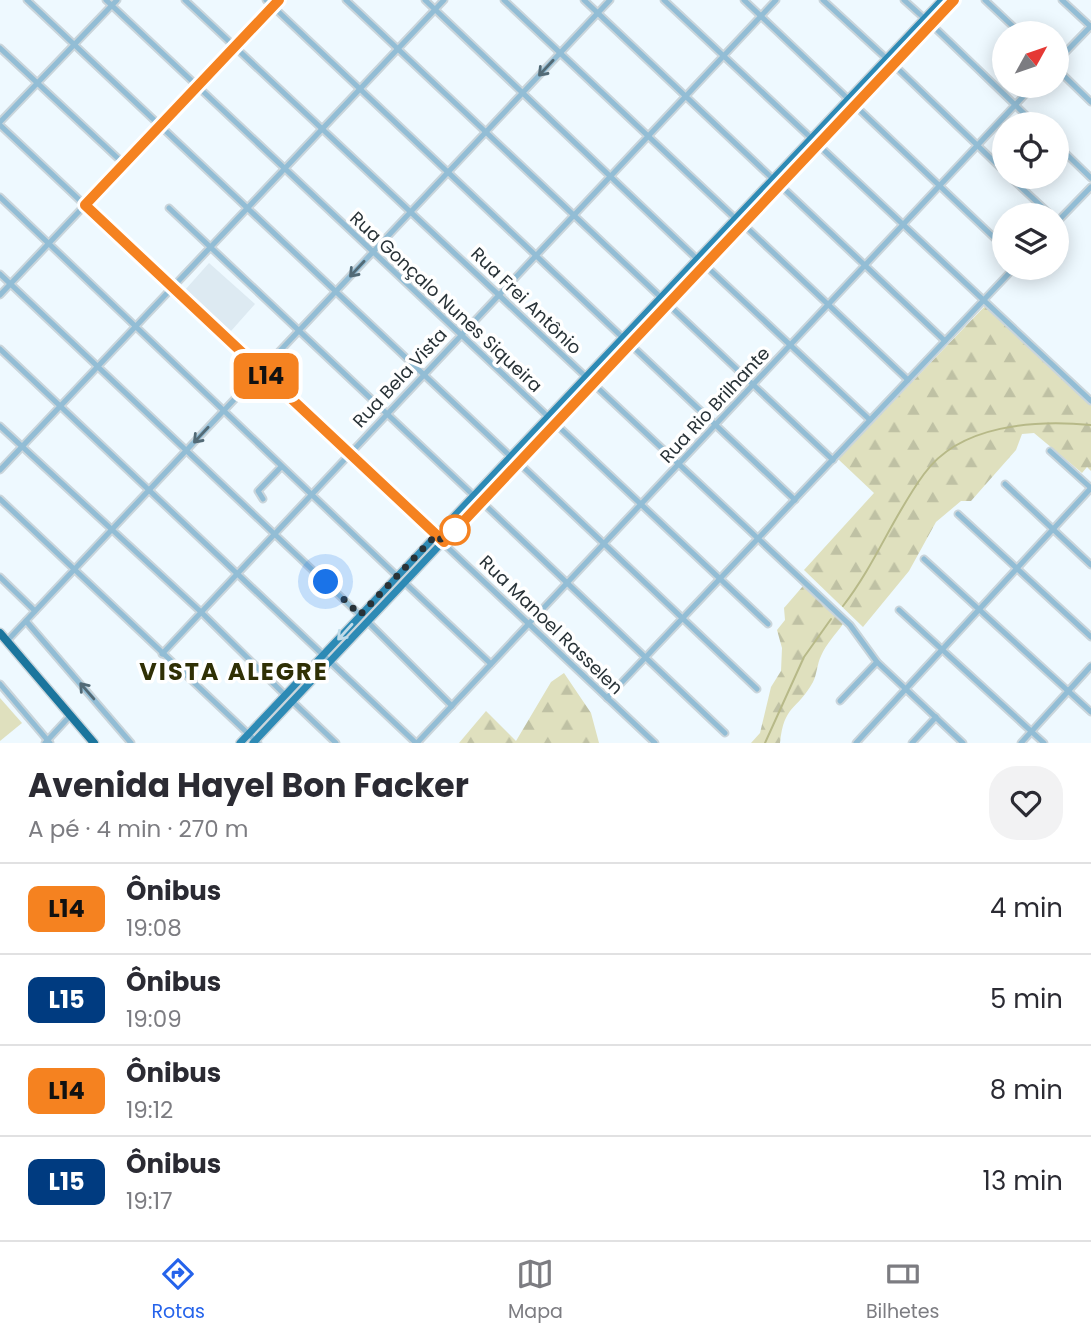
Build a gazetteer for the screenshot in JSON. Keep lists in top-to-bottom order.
{
  "streets": {
    "street": [
      "Rua Frei Antônio",
      "Rua Gonçalo Nunes Siqueira",
      "Rua Bela Vista",
      "Rua Rio Brilhante",
      "Rua Manoel Rasselen"
    ]
  },
  "crossings": [
    ["Rua Frei Antônio", "Rua Bela Vista"],
    ["Rua Frei Antônio", "Rua Rio Brilhante"],
    ["Rua Gonçalo Nunes Siqueira", "Rua Bela Vista"],
    ["Rua Gonçalo Nunes Siqueira", "Rua Rio Brilhante"],
    ["Rua Bela Vista", "Rua Manoel Rasselen"],
    ["Rua Rio Brilhante", "Rua Manoel Rasselen"]
  ],
  "districts": ["VISTA ALEGRE"],
  "lines": ["bus line L14"],
  "north": "top right",
  "page": {
    "on_map": "L14",
    "heading": ["Avenida Hayel Bon Facker", "A pé · 4 min · 270 m"],
    "list": [
      {
        "mark": "L14",
        "name": "Ônibus",
        "note": "19:08",
        "value": "4 min"
      },
      {
        "mark": "L15",
        "name": "Ônibus",
        "note": "19:09",
        "value": "5 min"
      },
      {
        "mark": "L14",
        "name": "Ônibus",
        "note": "19:12",
        "value": "8 min"
      },
      {
        "mark": "L15",
        "name": "Ônibus",
        "note": "19:17",
        "value": "13 min"
      }
    ],
    "tabs": ["Rotas", "Mapa", "Bilhetes"]
  }
}
